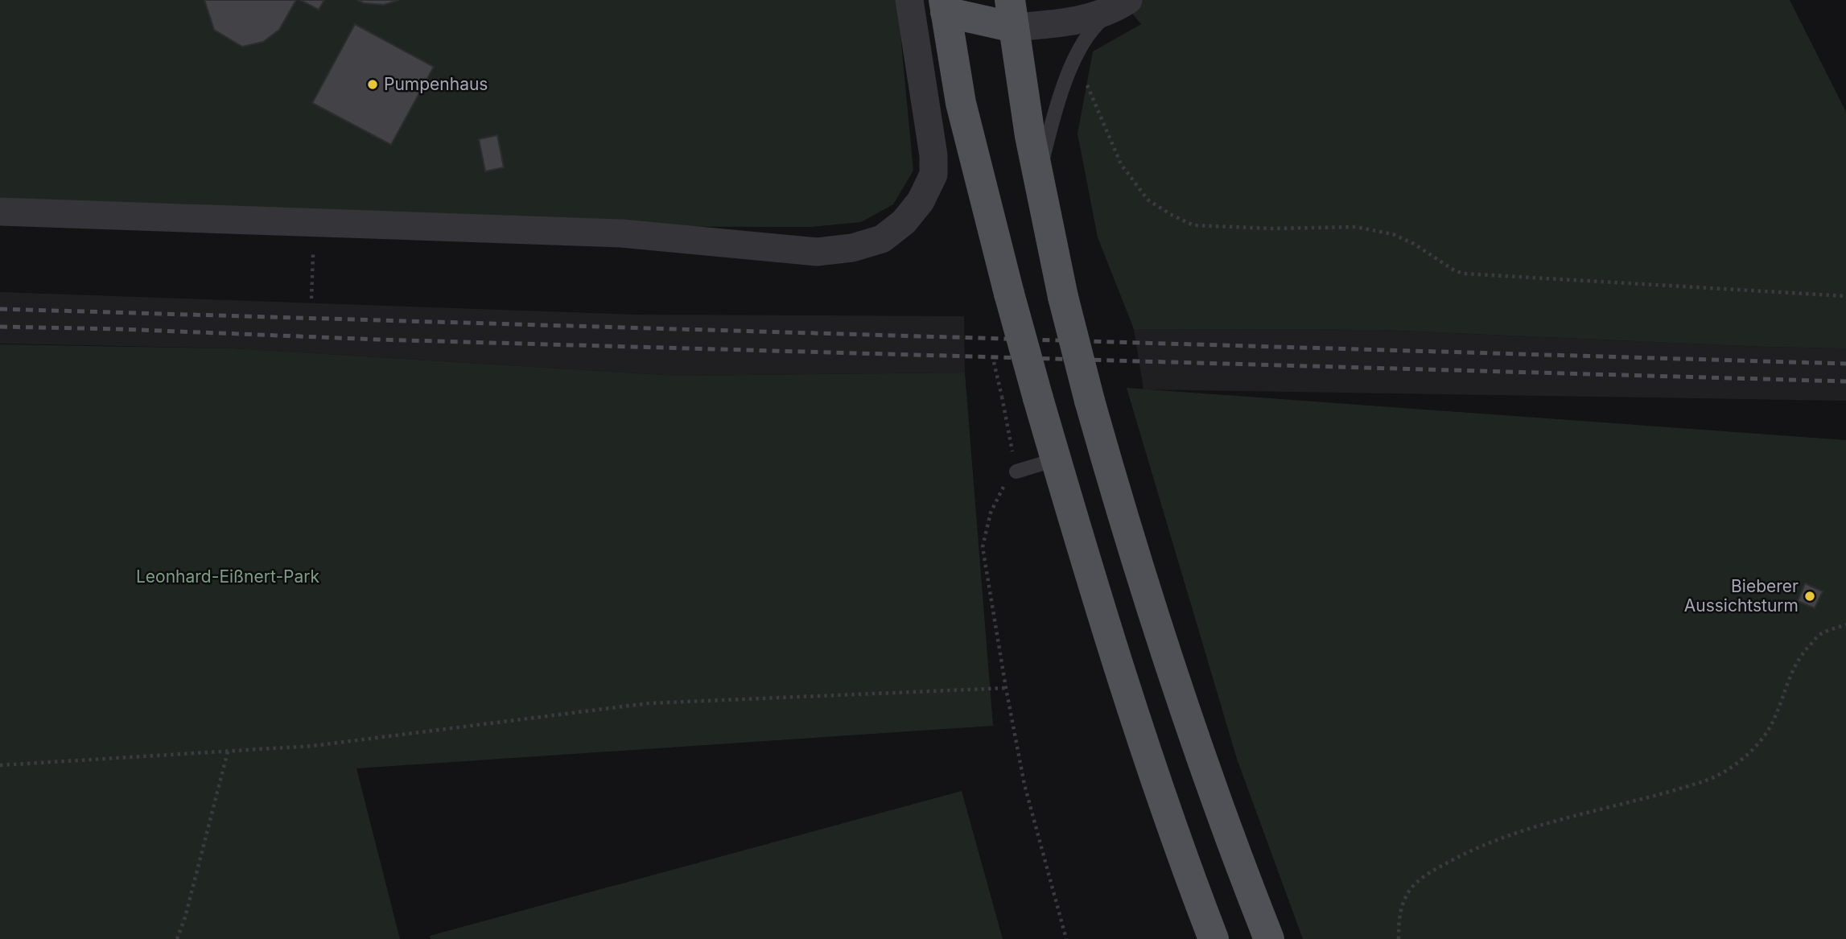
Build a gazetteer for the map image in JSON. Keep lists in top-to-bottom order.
{
  "parks": ["Leonhard-Eißnert-Park"],
  "places": ["Pumpenhaus", "Bieberer Aussichtsturm"]
}
